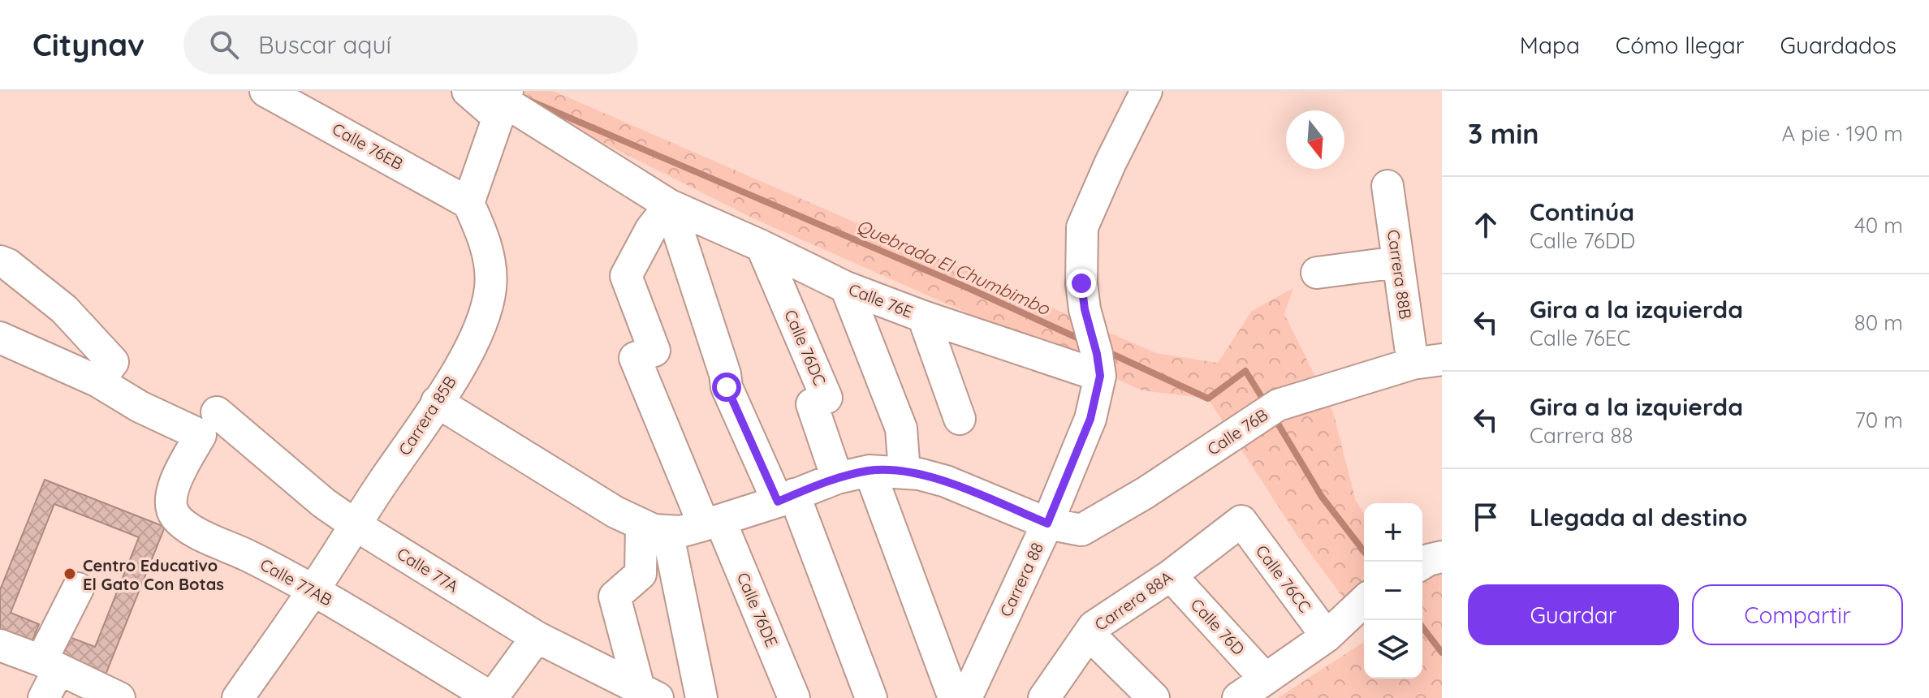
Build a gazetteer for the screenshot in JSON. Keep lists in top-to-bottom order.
{
  "streets": {
    "street": [
      "Calle 76EB",
      "Carrera 88B",
      "Calle 76E",
      "Calle 76DC",
      "Carrera 85B",
      "Calle 76B",
      "Calle 77A",
      "Calle 76CC",
      "Carrera 88",
      "Calle 77AB",
      "Carrera 88A",
      "Calle 76DE",
      "Calle 76D"
    ]
  },
  "crossings": [
    ["Calle 76EB", "Carrera 85B"],
    ["Carrera 88B", "Calle 76B"],
    ["Calle 76E", "Calle 76DC"],
    ["Calle 76E", "Carrera 88"],
    ["Calle 76DC", "Calle 76B"],
    ["Carrera 85B", "Calle 77A"],
    ["Carrera 85B", "Calle 77AB"],
    ["Calle 76B", "Carrera 88"],
    ["Calle 76B", "Calle 76DE"],
    ["Calle 77A", "Calle 77AB"],
    ["Calle 76CC", "Carrera 88A"],
    ["Carrera 88A", "Calle 76D"]
  ],
  "water": ["Quebrada El Chumbimbo"],
  "places": ["Centro Educativo El Gato Con Botas"],
  "north": "bottom",
  "page": {
    "header": "Citynav",
    "search": "Buscar aquí",
    "nav": ["Mapa", "Cómo llegar", "Guardados"],
    "heading": ["3 min", "A pie · 190 m"],
    "list": [
      ["Continúa", "Calle 76DD", "40 m"],
      ["Gira a la izquierda", "Calle 76EC", "80 m"],
      ["Gira a la izquierda", "Carrera 88", "70 m"],
      "Llegada al destino"
    ],
    "map_buttons": ["+", "−"],
    "buttons": ["Guardar", "Compartir"]
  }
}
